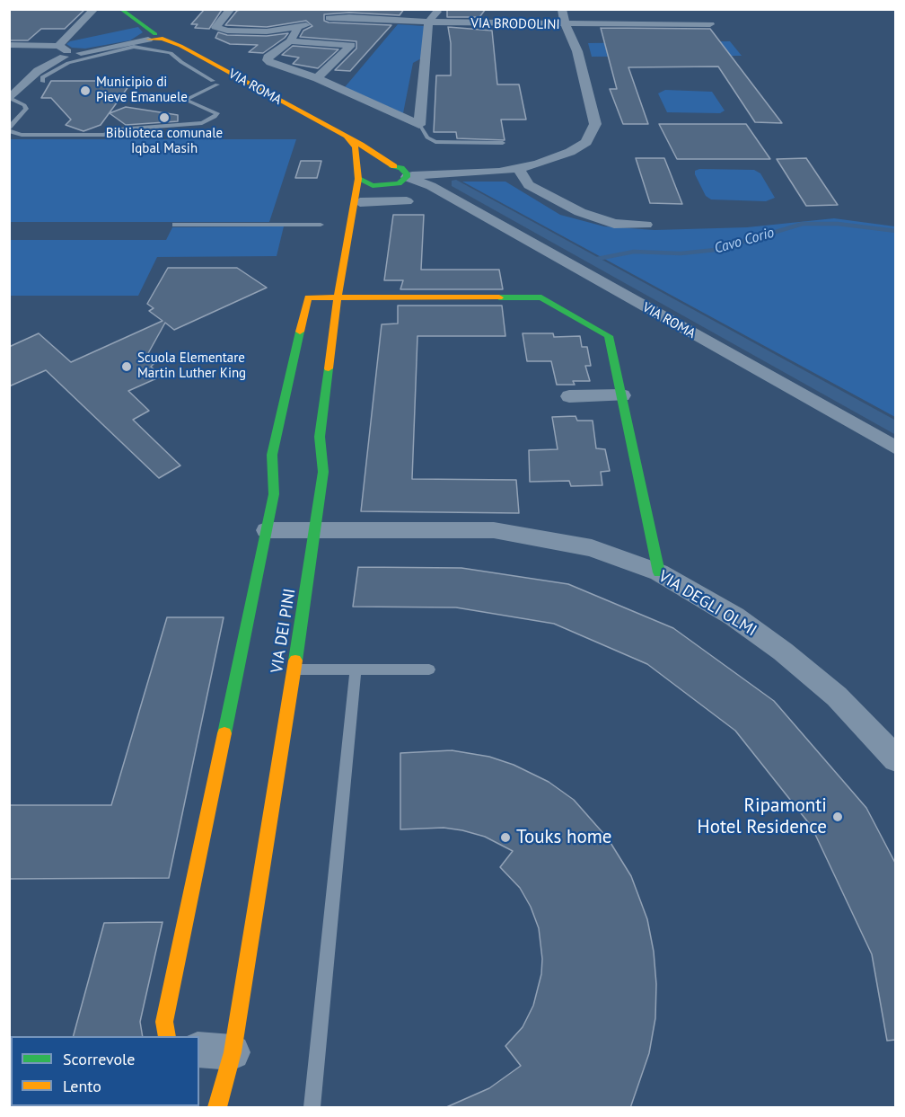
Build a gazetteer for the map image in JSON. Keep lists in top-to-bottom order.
{
  "streets": {
    "street": [
      "VIA BRODOLINI",
      "VIA ROMA",
      "VIA DEGLI OLMI",
      "VIA DEI PINI"
    ]
  },
  "crossings": [
    ["VIA BRODOLINI", "VIA ROMA"],
    ["VIA DEGLI OLMI", "VIA DEI PINI"]
  ],
  "water": ["Cavo Corio"],
  "places": [
    "Municipio di Pieve Emanuele",
    "Biblioteca comunale Iqbal Masih",
    "Scuola Elementare Martin Luther King",
    "Ripamonti Hotel Residence",
    "Touks home"
  ],
  "legend": ["Scorrevole", "Lento"]
}
